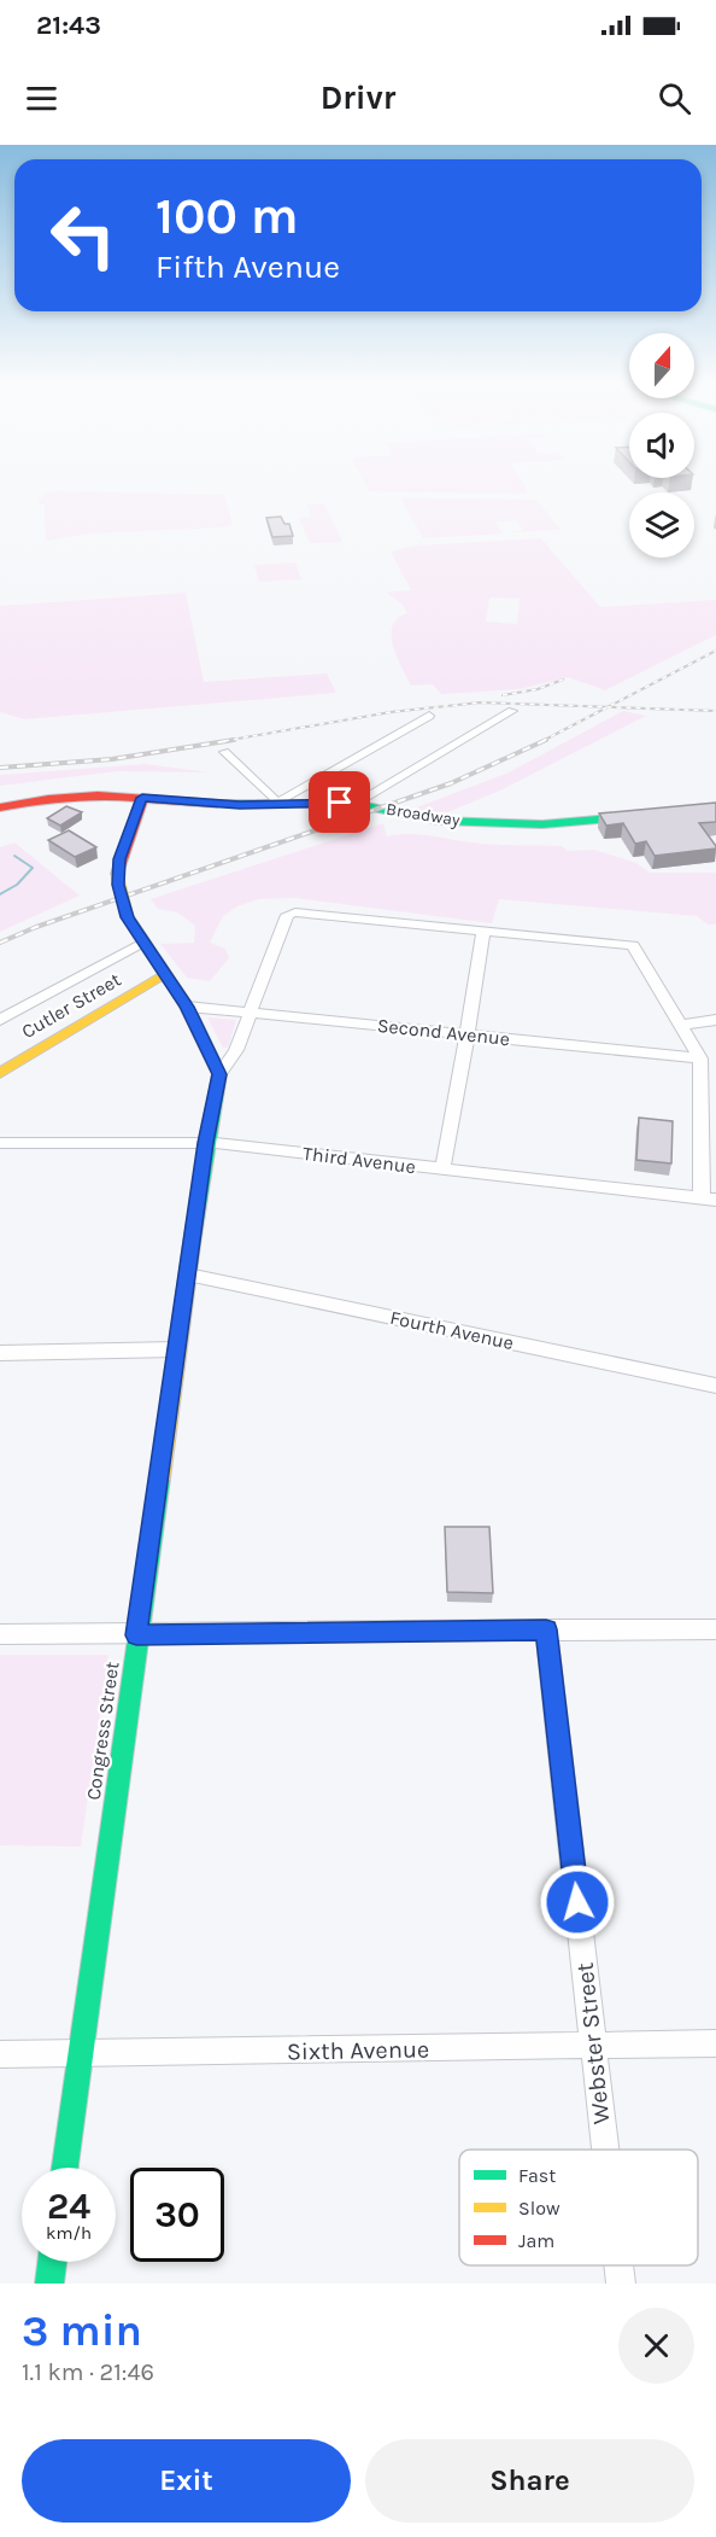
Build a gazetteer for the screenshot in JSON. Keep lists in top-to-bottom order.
{
  "streets": {
    "main road": ["Broadway", "Cutler Street", "Congress Street"],
    "street": [
      "Second Avenue",
      "Third Avenue",
      "Fourth Avenue",
      "Webster Street",
      "Sixth Avenue"
    ]
  },
  "crossings": [
    ["Third Avenue", "Congress Street"],
    ["Fourth Avenue", "Congress Street"],
    ["Congress Street", "Sixth Avenue"],
    ["Webster Street", "Sixth Avenue"]
  ],
  "legend": ["Fast", "Slow", "Jam"],
  "north": "top",
  "page": {
    "status": "21:43",
    "header": "Drivr",
    "turn": ["100 m", "Fifth Avenue"],
    "speed": "24 km/h",
    "limit": "30",
    "heading": ["3 min", "1.1 km · 21:46"],
    "buttons": ["Exit", "Share"]
  }
}
